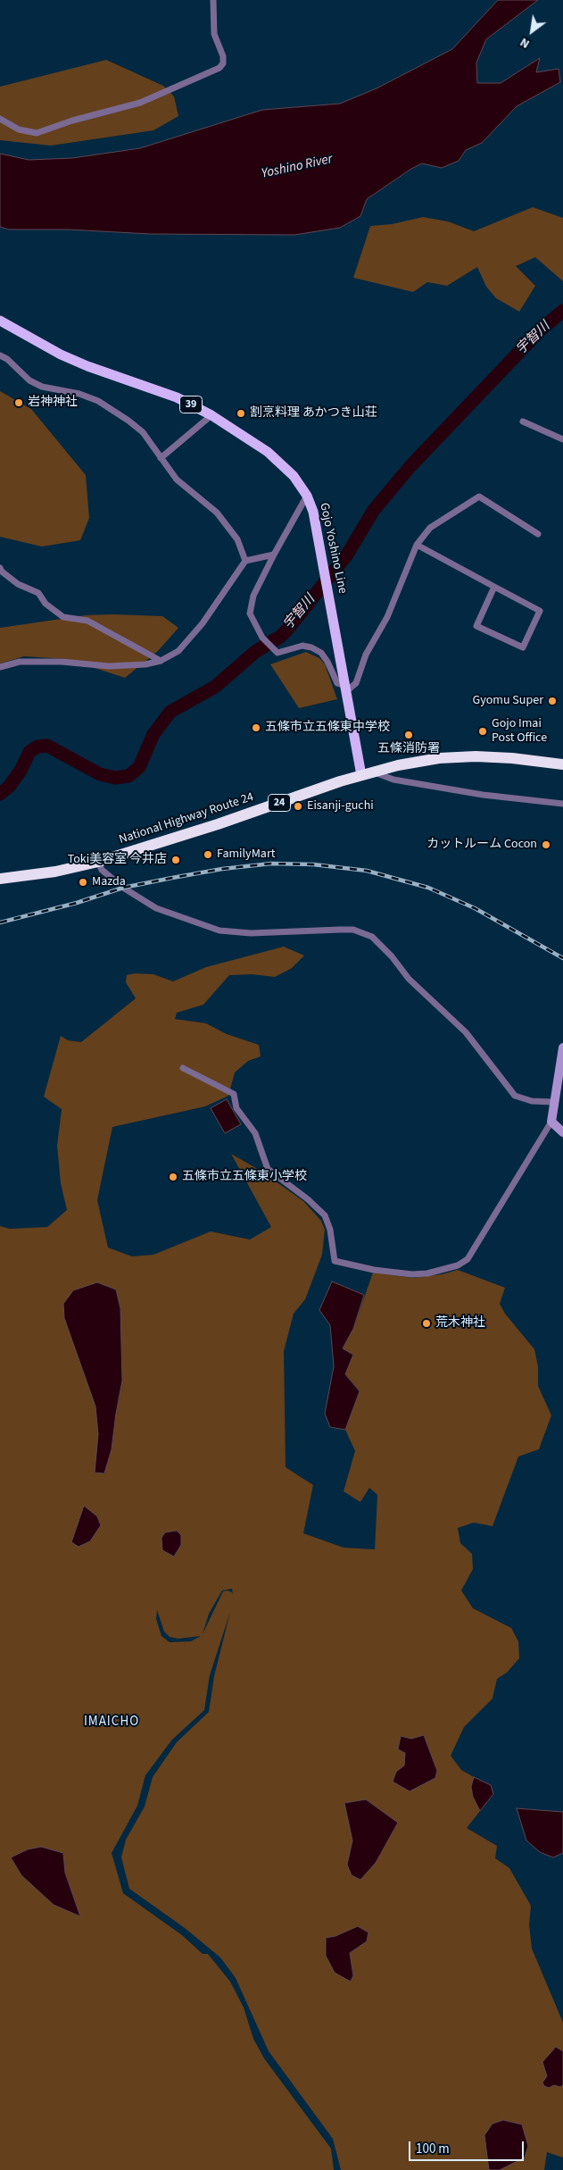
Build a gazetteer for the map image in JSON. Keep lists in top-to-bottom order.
{
  "streets": {
    "highway": ["24", "National Highway Route 24"],
    "main road": ["39", "Gojo Yoshino Line"]
  },
  "crossings": [
    ["Gojo Yoshino Line", "National Highway Route 24"]
  ],
  "districts": ["IMAICHO"],
  "water": ["Yoshino River", "宇智川"],
  "places": [
    "岩神神社",
    "割烹料理 あかつき山荘",
    "Gyomu Super",
    "五條市立五條東中学校",
    "Gojo Imai Post Office",
    "五條消防署",
    "Eisanji-guchi",
    "カットルーム Cocon",
    "FamilyMart",
    "Toki美容室 今井店",
    "Mazda",
    "五條市立五條東小学校",
    "荒木神社"
  ],
  "scale_bar": "100 m",
  "north": "bottom left"
}
